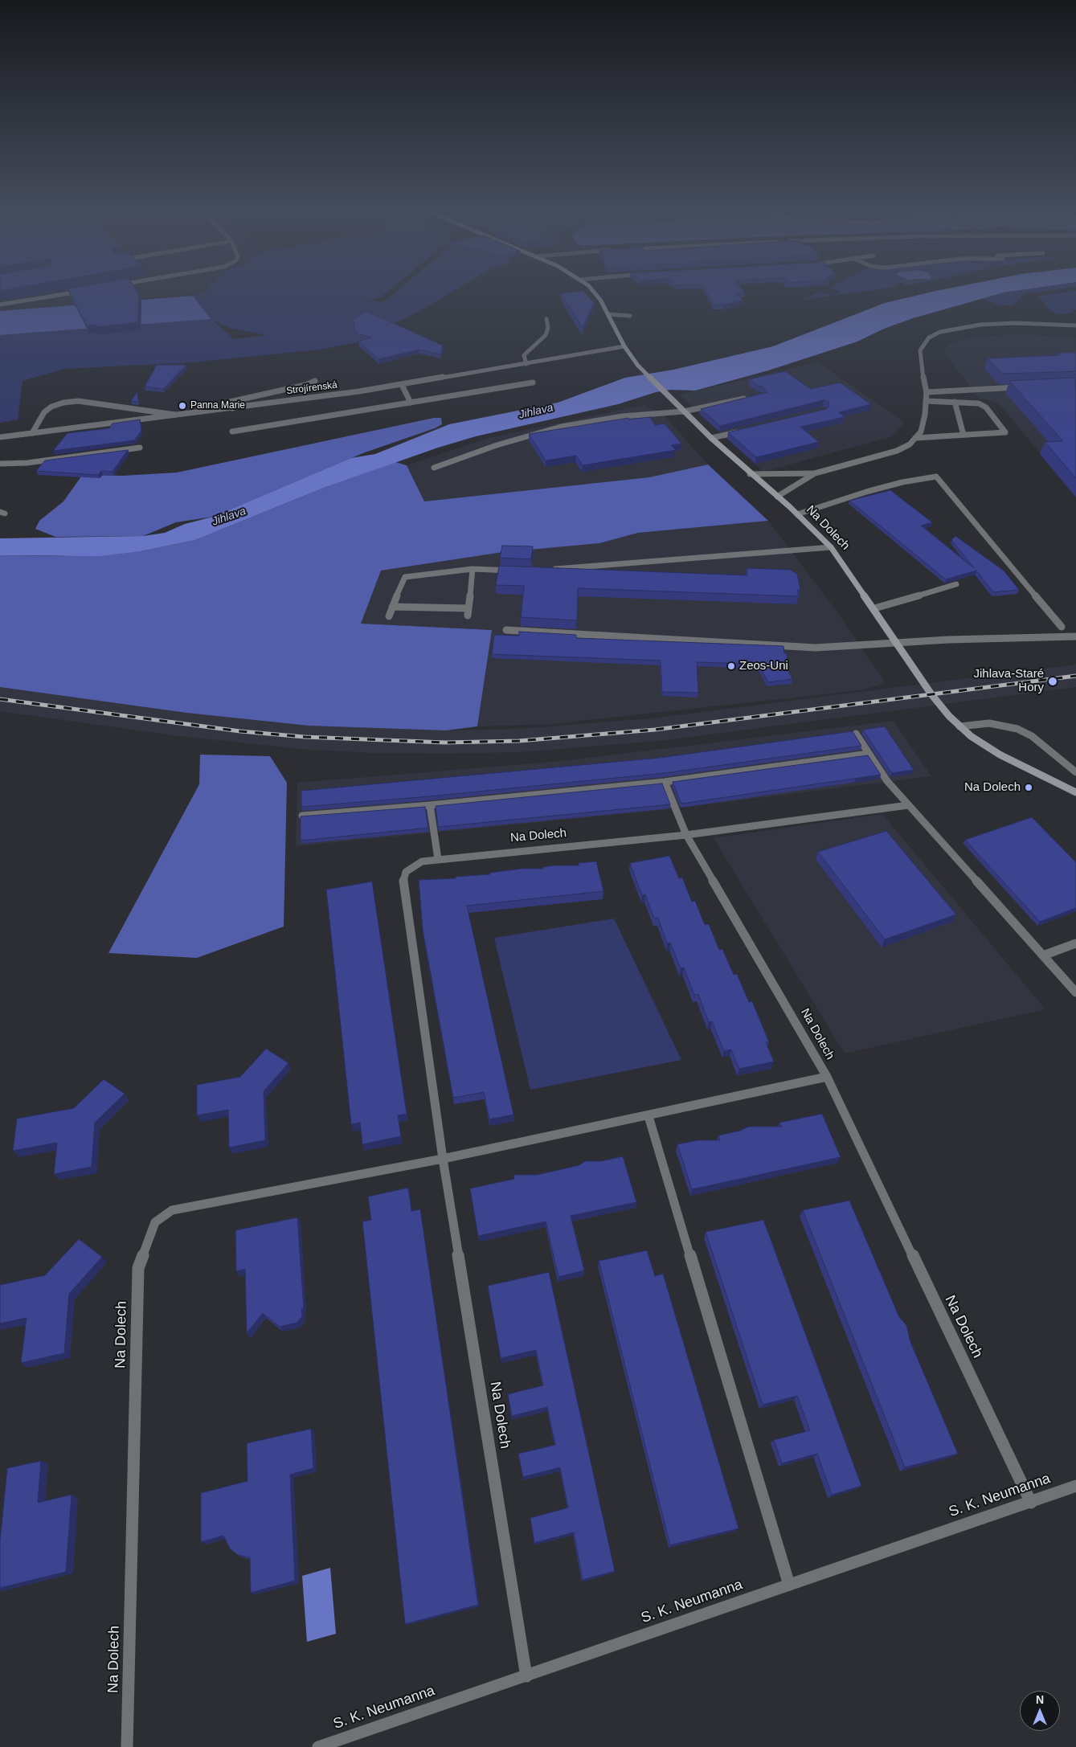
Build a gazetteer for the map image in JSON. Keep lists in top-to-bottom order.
{
  "streets": {
    "main road": ["Na Dolech"],
    "street": ["Strojírenská", "S. K. Neumanna"]
  },
  "crossings": [
    ["Strojírenská", "Na Dolech"],
    ["Na Dolech", "S. K. Neumanna"]
  ],
  "water": ["Jihlava"],
  "places": [
    "Panna Marie",
    "Zeos-Uni",
    "Jihlava-Staré Hory",
    "Na Dolech"
  ],
  "north": "top"
}
